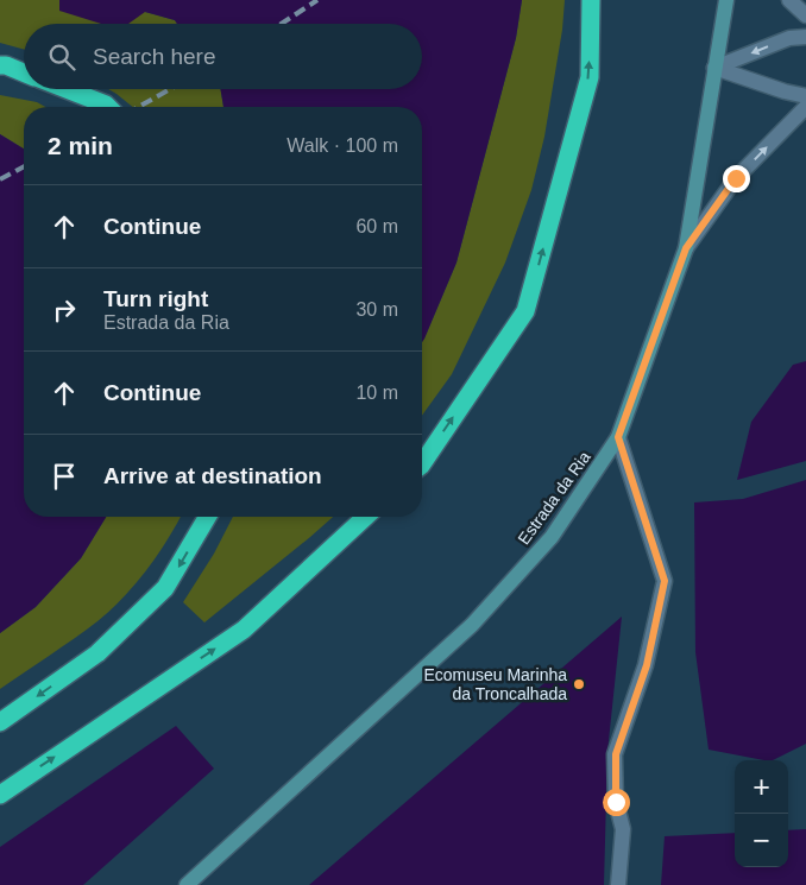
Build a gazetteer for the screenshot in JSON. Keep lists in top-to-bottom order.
{
  "streets": {
    "street": ["Estrada da Ria"]
  },
  "places": ["Ecomuseu Marinha da Troncalhada"],
  "page": {
    "search": "Search here",
    "heading": ["2 min", "Walk · 100 m"],
    "list": [
      ["Continue", "60 m"],
      ["Turn right", "Estrada da Ria", "30 m"],
      ["Continue", "10 m"],
      "Arrive at destination"
    ],
    "map_buttons": ["+", "−"]
  }
}
